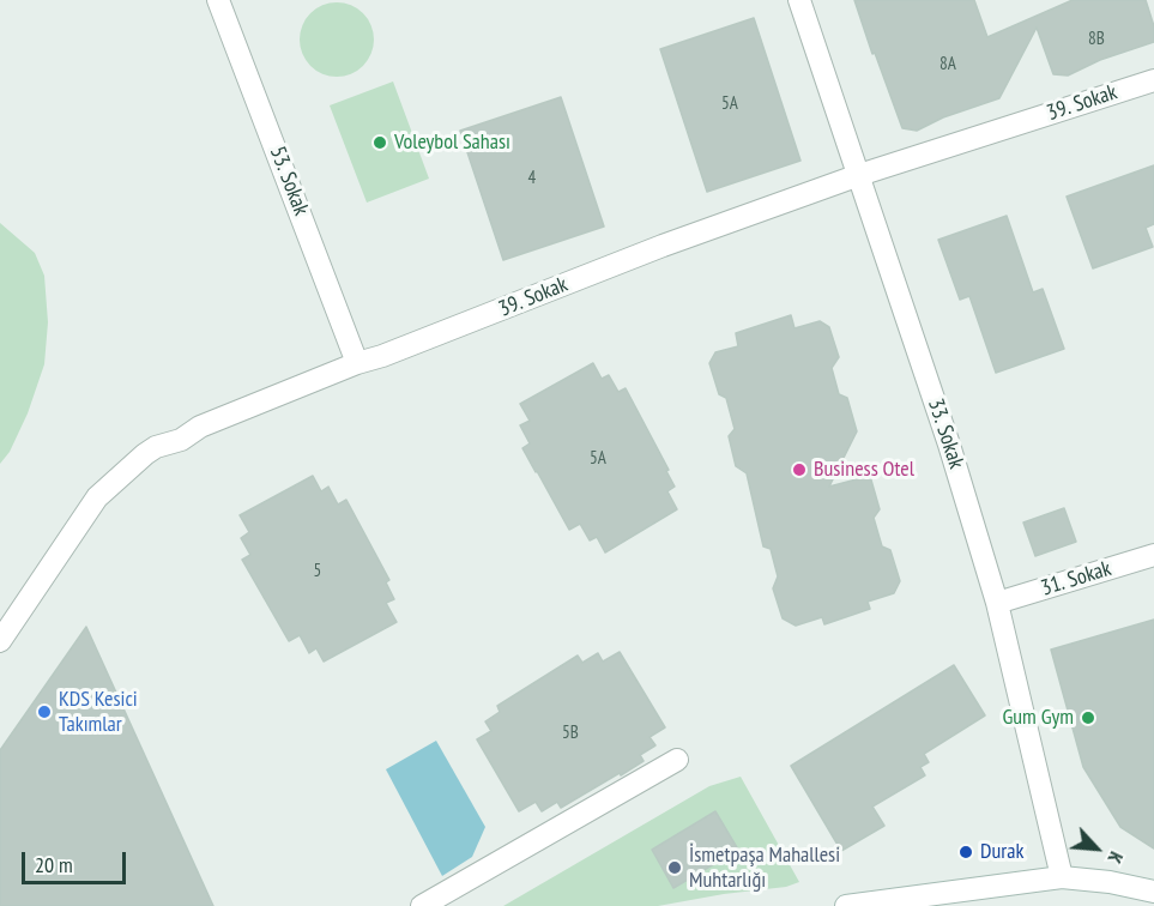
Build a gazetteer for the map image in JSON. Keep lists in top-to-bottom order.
{
  "streets": {
    "street": [
      "39. Sokak",
      "53. Sokak",
      "33. Sokak",
      "31. Sokak"
    ]
  },
  "crossings": [
    ["39. Sokak", "53. Sokak"],
    ["39. Sokak", "33. Sokak"],
    ["33. Sokak", "31. Sokak"]
  ],
  "places": [
    "Voleybol Sahası",
    "Business Otel",
    "KDS Kesici Takımlar",
    "Gum Gym",
    "Durak",
    "İsmetpaşa Mahallesi Muhtarlığı"
  ],
  "house_numbers": [
    "8B",
    "8A",
    "5A",
    "4",
    "5A",
    "5",
    "5B"
  ],
  "scale_bar": "20 m",
  "north": "bottom right"
}
